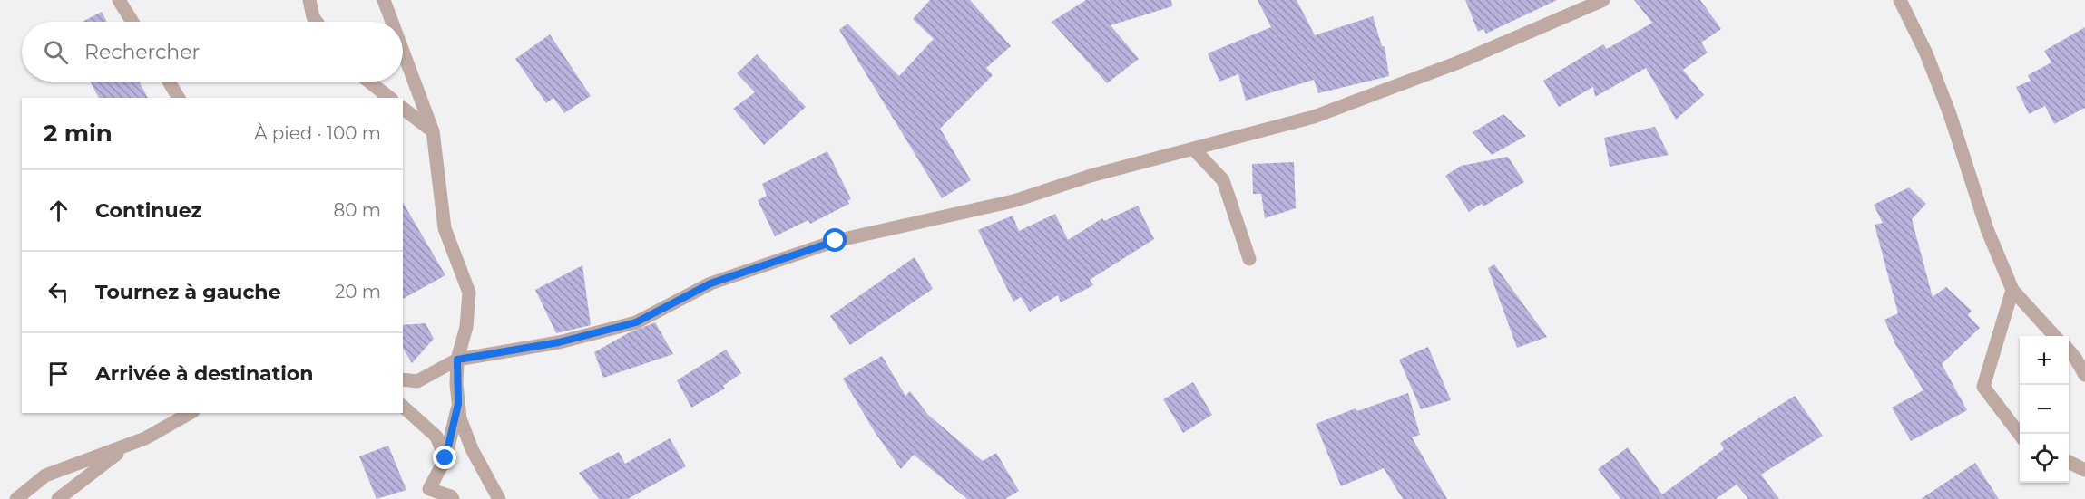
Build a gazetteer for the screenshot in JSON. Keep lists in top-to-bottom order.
{
  "page": {
    "search": "Rechercher",
    "heading": ["2 min", "À pied · 100 m"],
    "list": [
      ["Continuez", "80 m"],
      ["Tournez à gauche", "20 m"],
      "Arrivée à destination"
    ],
    "map_buttons": ["+", "−"]
  }
}
